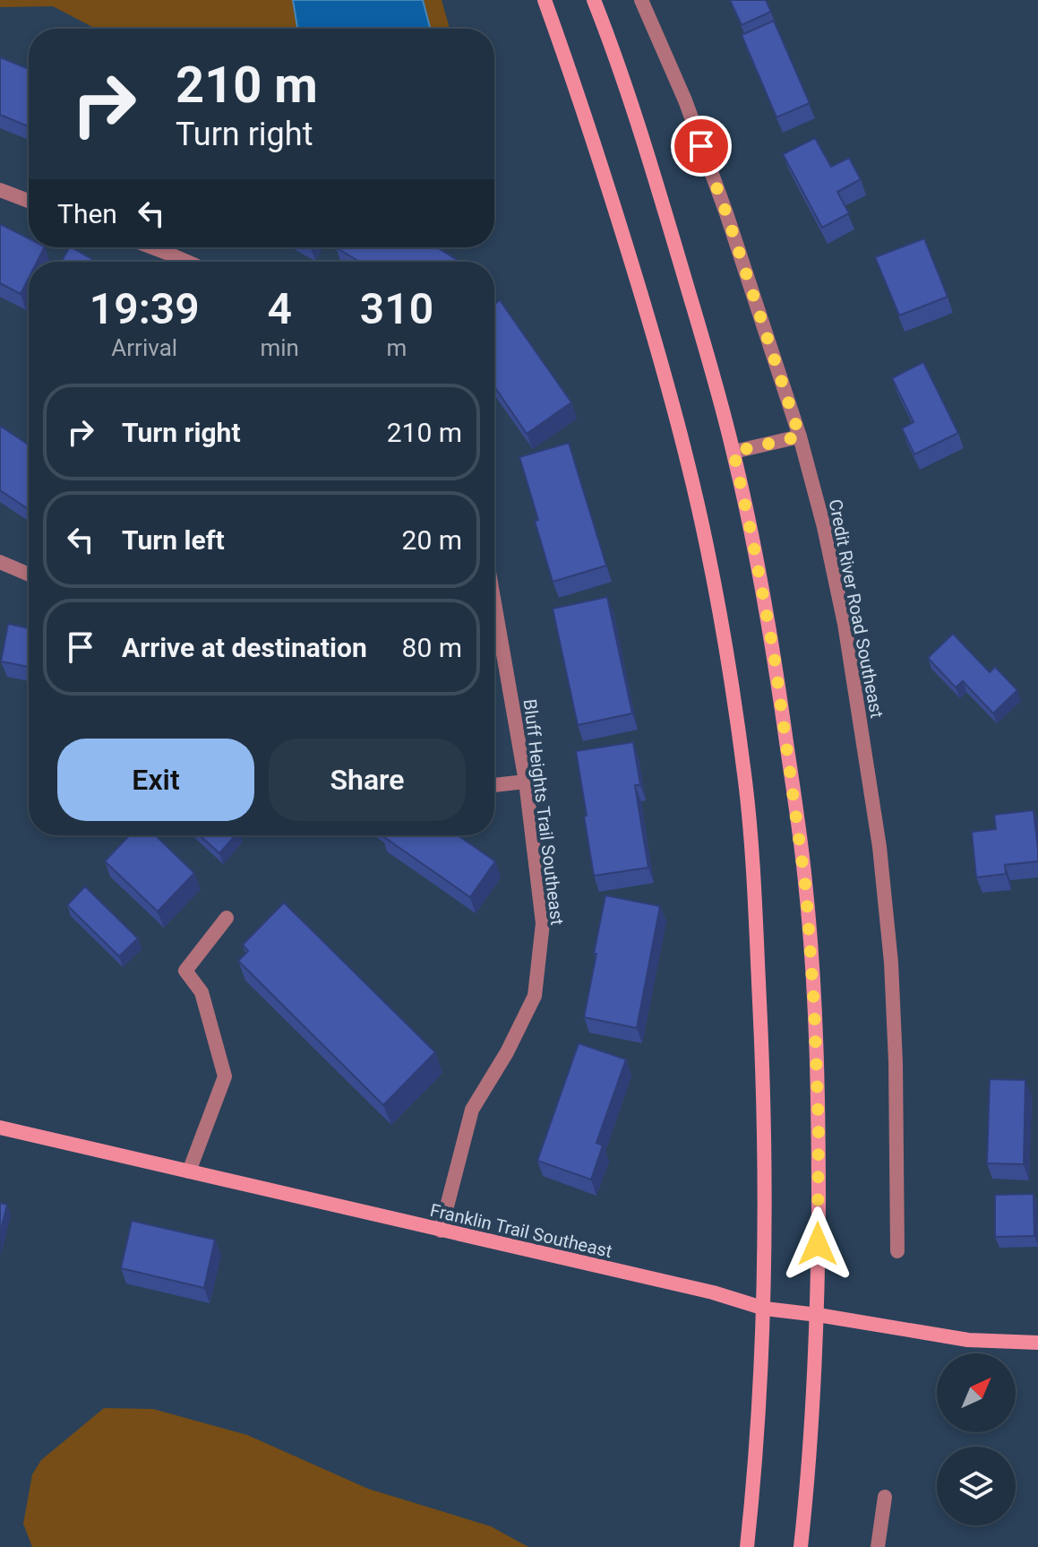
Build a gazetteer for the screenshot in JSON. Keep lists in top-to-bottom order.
{
  "streets": {
    "main road": ["Franklin Trail Southeast"],
    "street": ["Credit River Road Southeast", "Bluff Heights Trail Southeast"]
  },
  "crossings": [
    ["Bluff Heights Trail Southeast", "Franklin Trail Southeast"]
  ],
  "north": "top right",
  "page": {
    "turn": ["210 m", "Turn right"],
    "then": "Then",
    "eta": [
      "19:39",
      "Arrival",
      "4",
      "min",
      "310",
      "m"
    ],
    "list": [
      {
        "name": "Turn right",
        "value": "210 m"
      },
      {
        "name": "Turn left",
        "value": "20 m"
      },
      {
        "name": "Arrive at destination",
        "value": "80 m"
      }
    ],
    "buttons": ["Exit", "Share"]
  }
}
